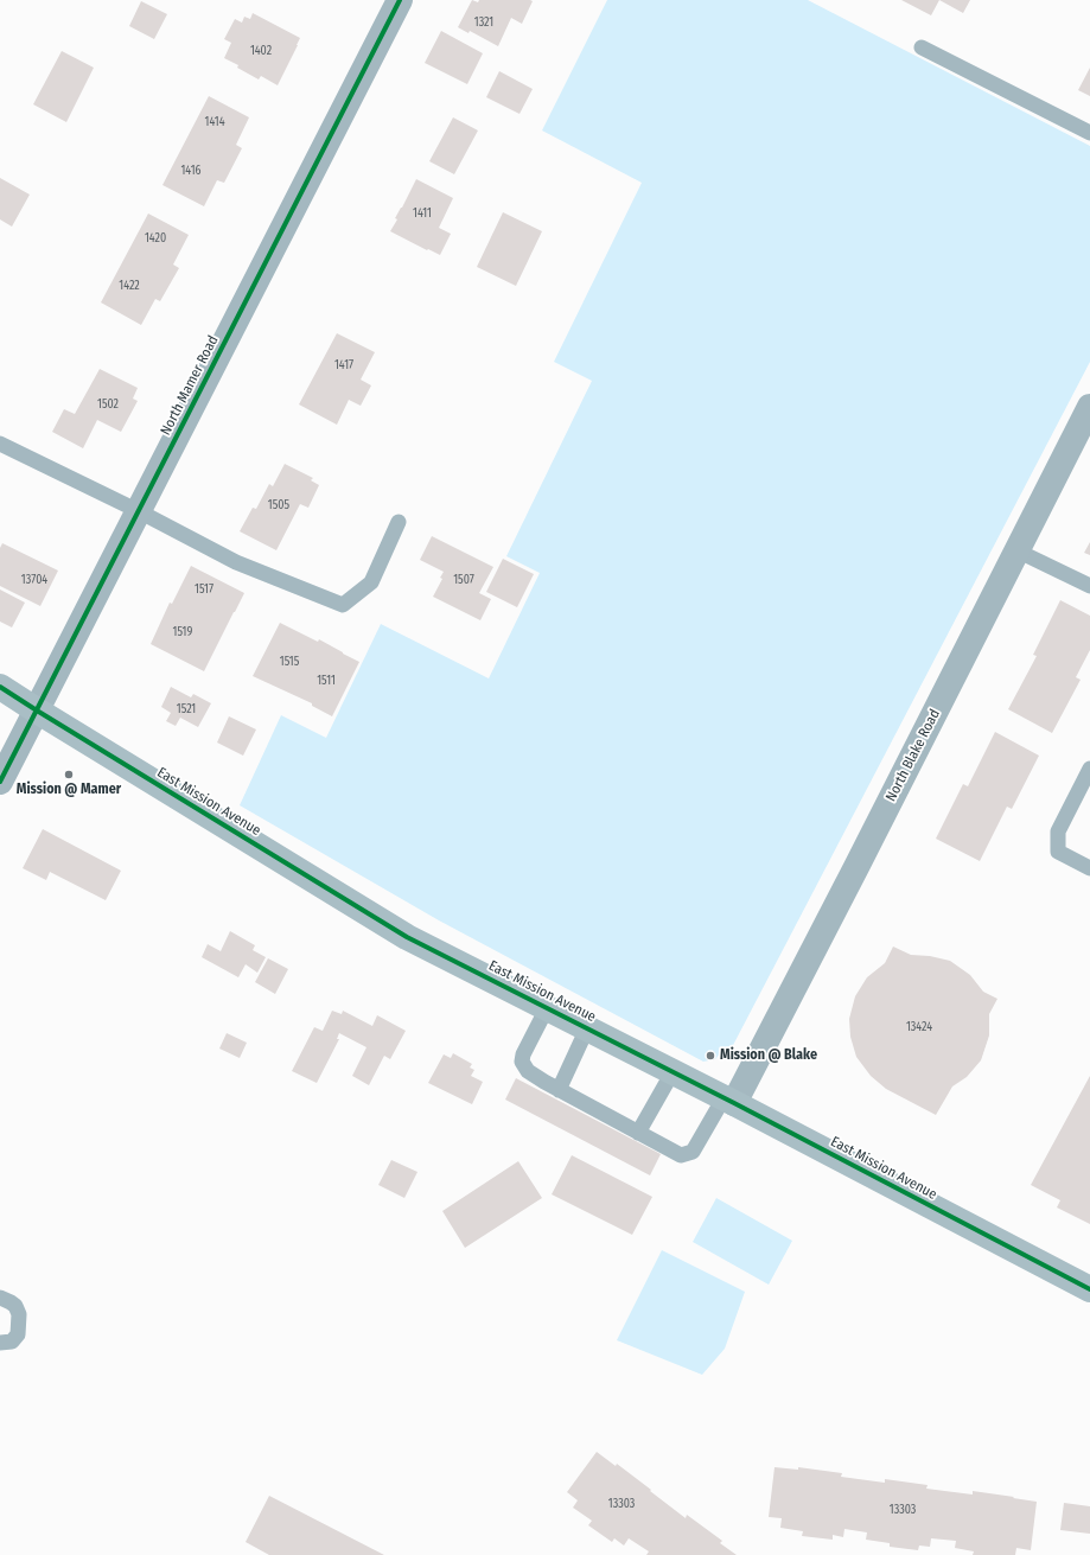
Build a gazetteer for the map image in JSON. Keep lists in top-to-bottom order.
{
  "streets": {
    "street": ["North Mamer Road", "North Blake Road", "East Mission Avenue"]
  },
  "crossings": [
    ["North Mamer Road", "East Mission Avenue"],
    ["North Blake Road", "East Mission Avenue"]
  ],
  "places": ["Mission @ Mamer", "Mission @ Blake"],
  "house_numbers": [
    "1321",
    "1402",
    "1414",
    "1416",
    "1411",
    "1420",
    "1422",
    "1417",
    "1502",
    "1505",
    "13704",
    "1507",
    "1517",
    "1519",
    "1515",
    "1511",
    "1521",
    "13424",
    "13303",
    "13303"
  ]
}
